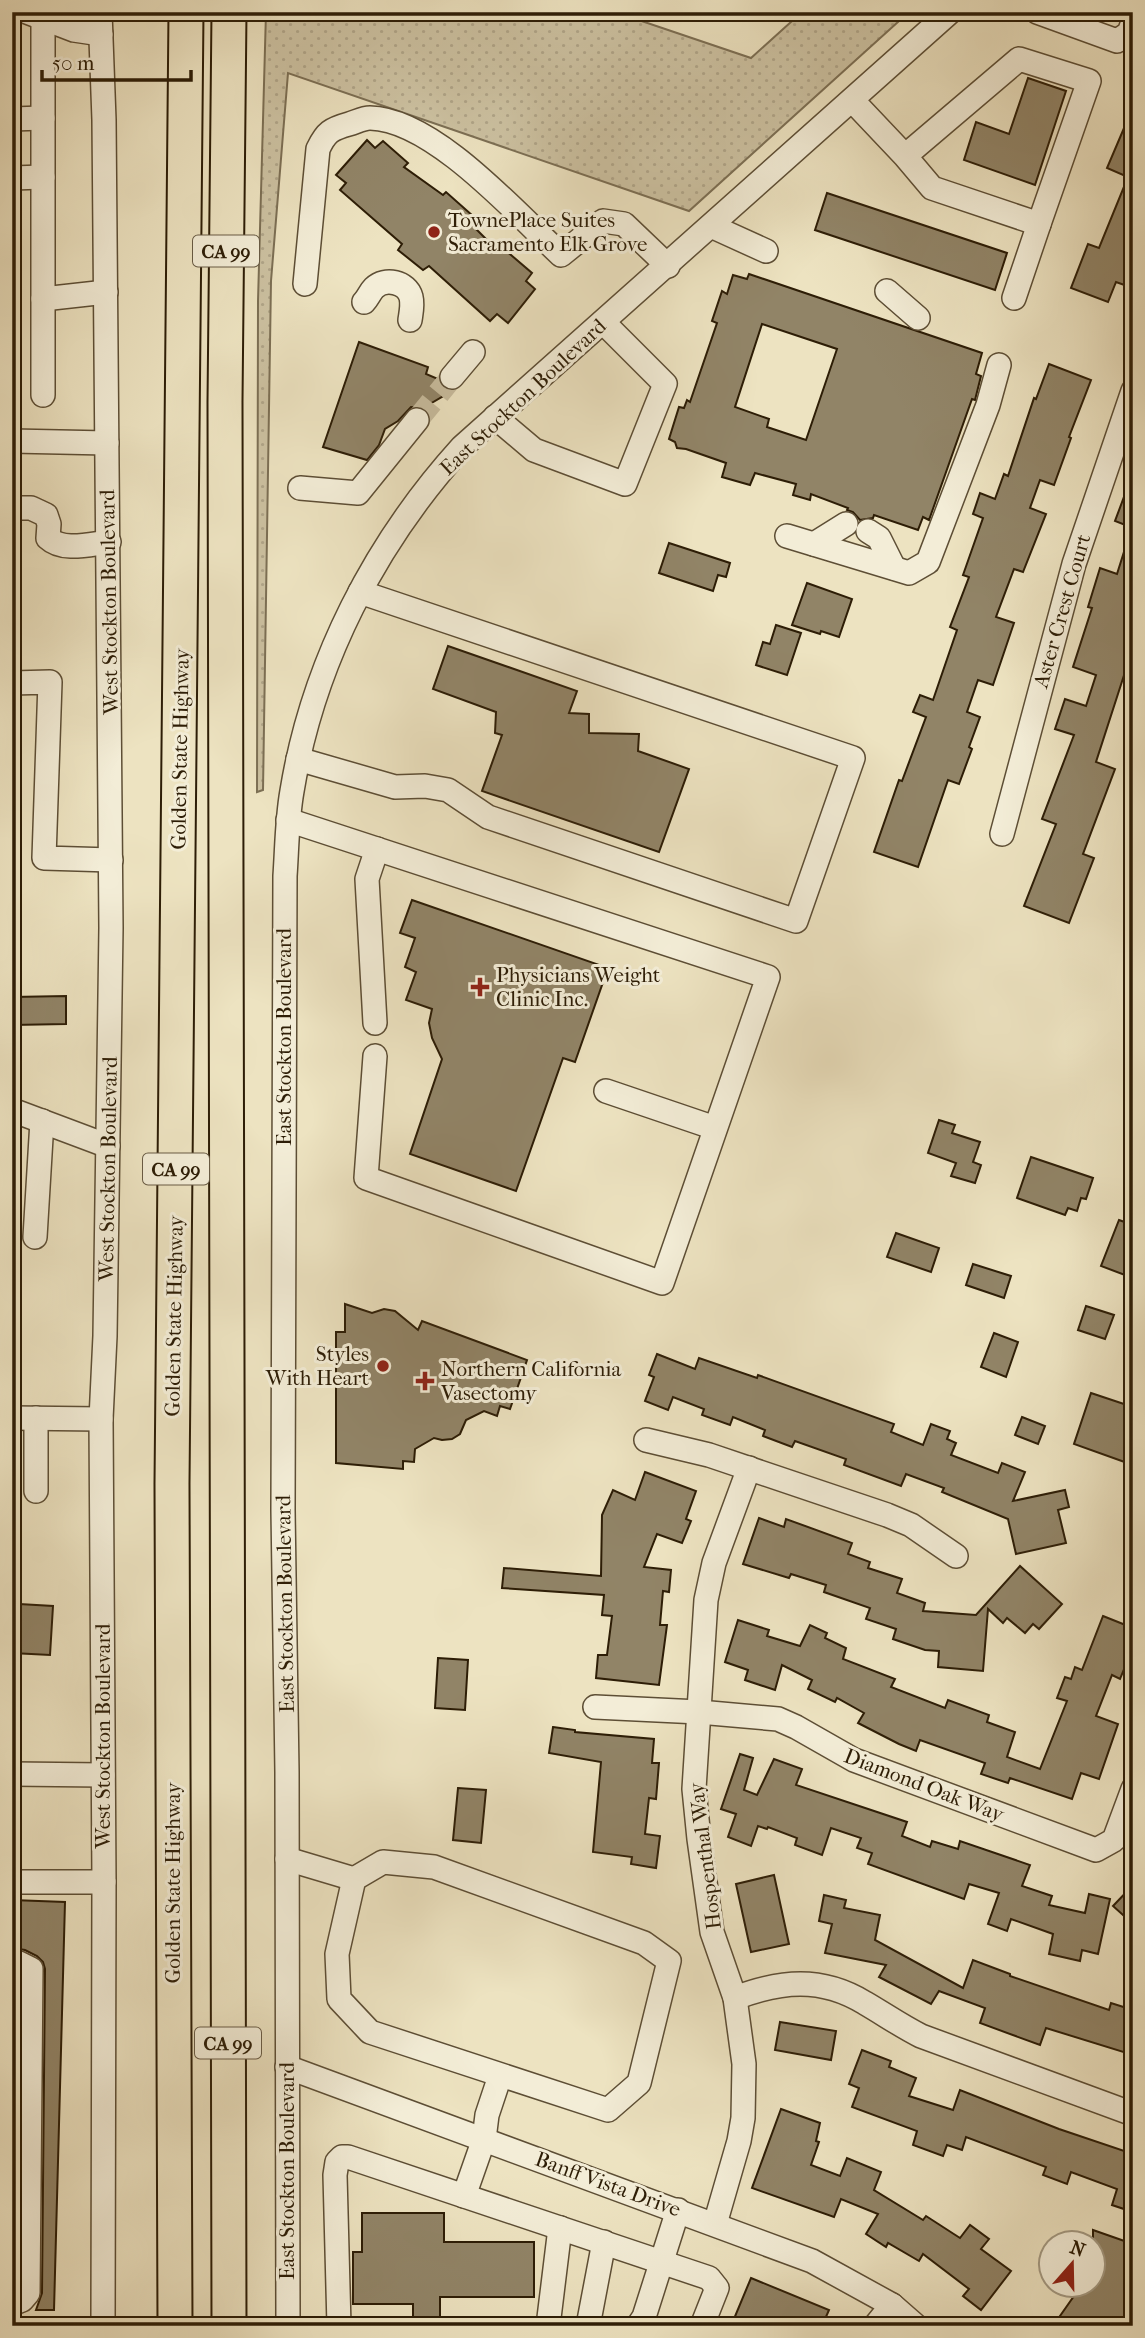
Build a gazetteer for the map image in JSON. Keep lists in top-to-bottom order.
{
  "streets": {
    "highway": ["CA 99", "Golden State Highway"],
    "street": [
      "East Stockton Boulevard",
      "West Stockton Boulevard",
      "Aster Crest Court",
      "Diamond Oak Way",
      "Hospenthal Way",
      "Banff Vista Drive"
    ]
  },
  "crossings": [
    ["East Stockton Boulevard", "Banff Vista Drive"],
    ["Diamond Oak Way", "Hospenthal Way"],
    ["Hospenthal Way", "Banff Vista Drive"]
  ],
  "places": {
    "other": ["TownePlace Suites Sacramento Elk Grove", "Styles With Heart"],
    "health": ["Physicians Weight Clinic Inc.", "Northern California Vasectomy"]
  },
  "scale_bar": "50 m",
  "north": "top"
}
